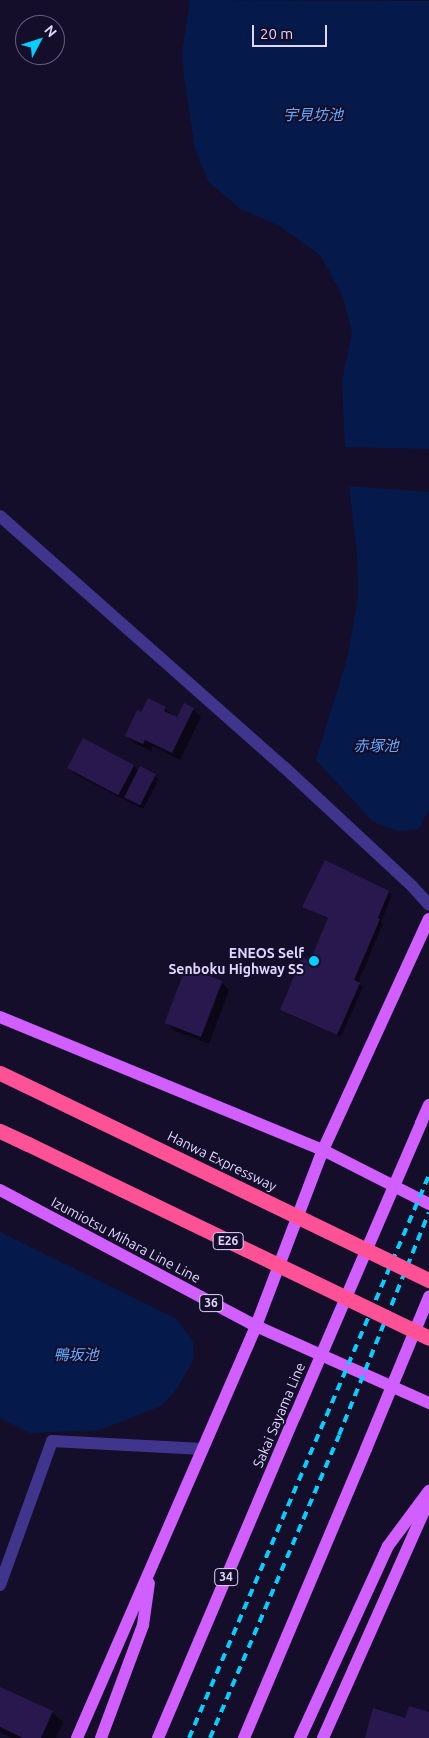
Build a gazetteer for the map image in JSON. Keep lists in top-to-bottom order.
{
  "streets": {
    "highway": ["Hanwa Expressway", "E26"],
    "main road": [
      "Izumiotsu Mihara Line Line",
      "36",
      "Sakai Sayama Line",
      "34"
    ]
  },
  "water": ["宇見坊池", "赤塚池", "鴨坂池"],
  "places": ["ENEOS Self Senboku Highway SS"],
  "scale_bar": "20 m",
  "north": "top right"
}
